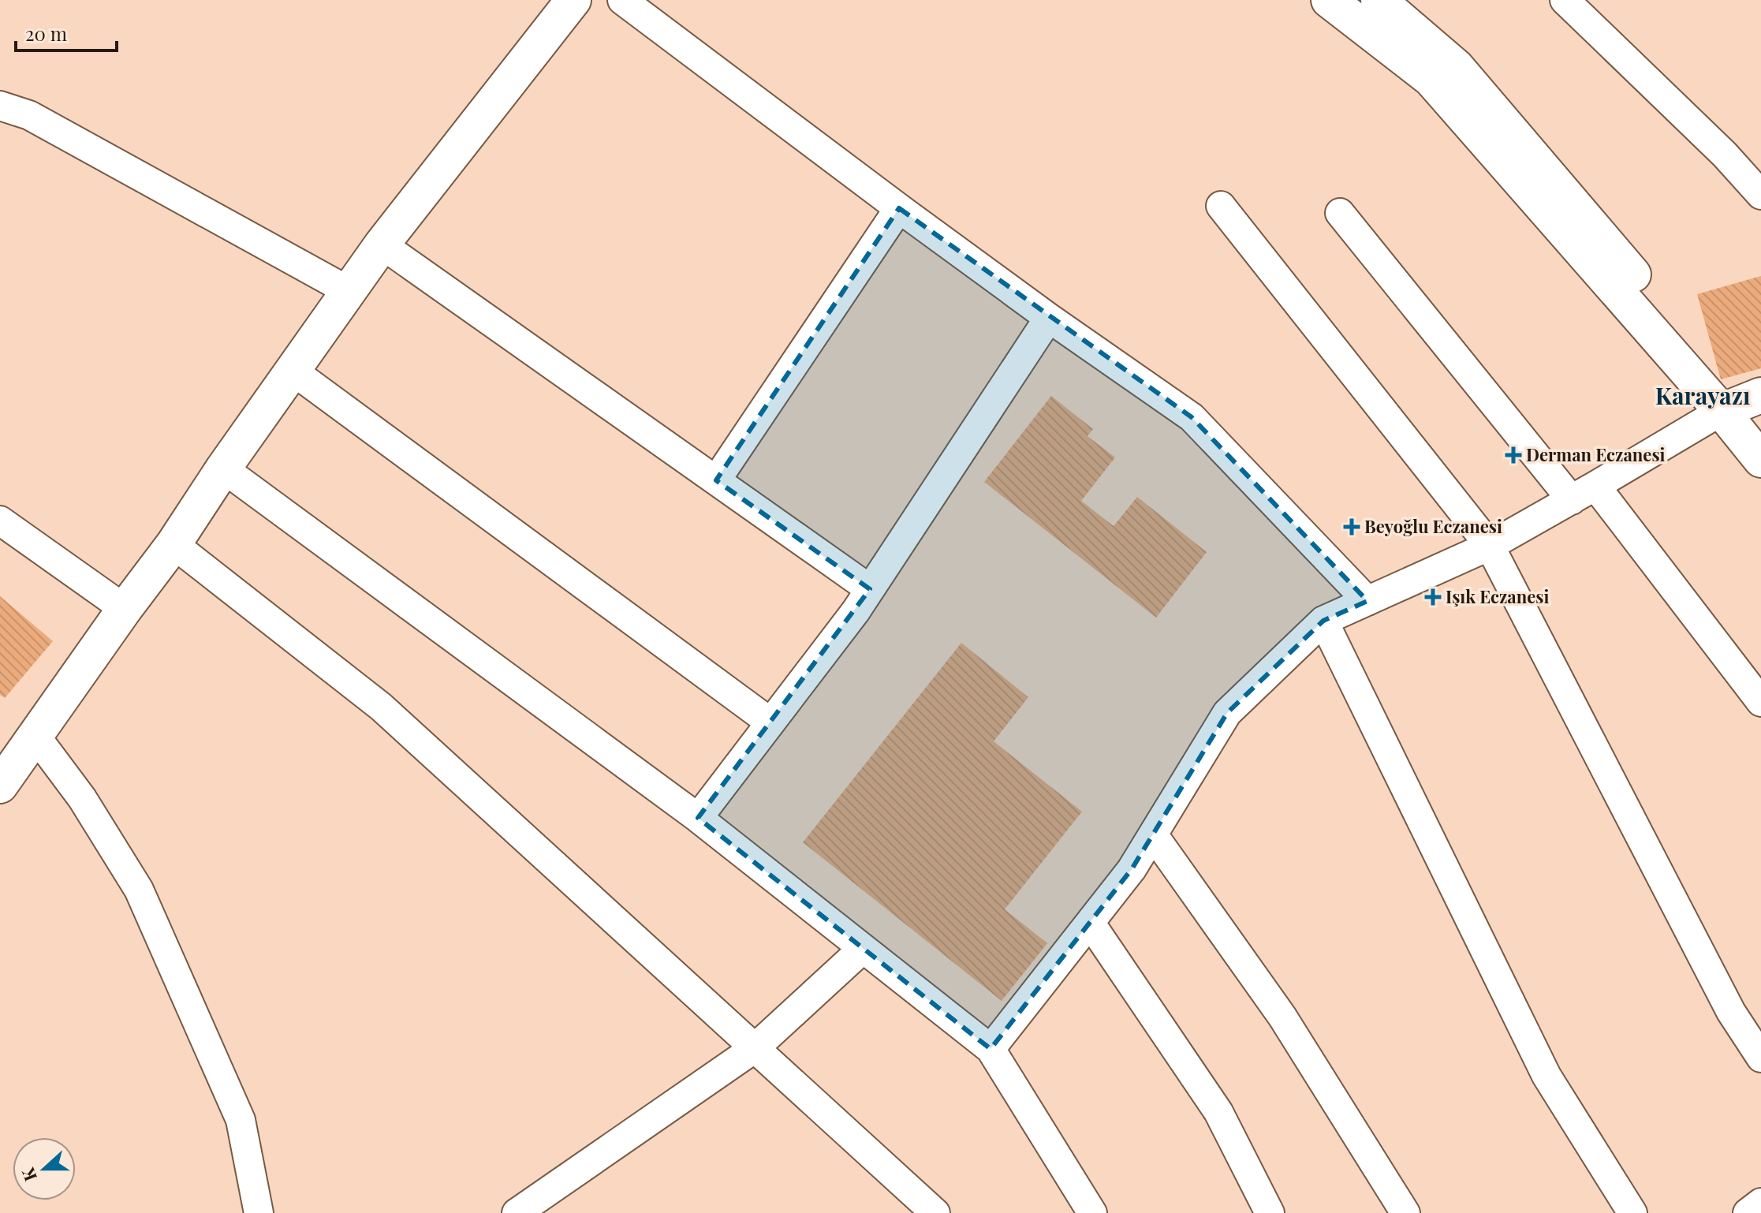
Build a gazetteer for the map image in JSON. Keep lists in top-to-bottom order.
{
  "districts": ["Karayazı"],
  "places": {
    "health": ["Derman Eczanesi", "Beyoğlu Eczanesi", "Işık Eczanesi"]
  },
  "scale_bar": "20 m",
  "north": "left"
}
